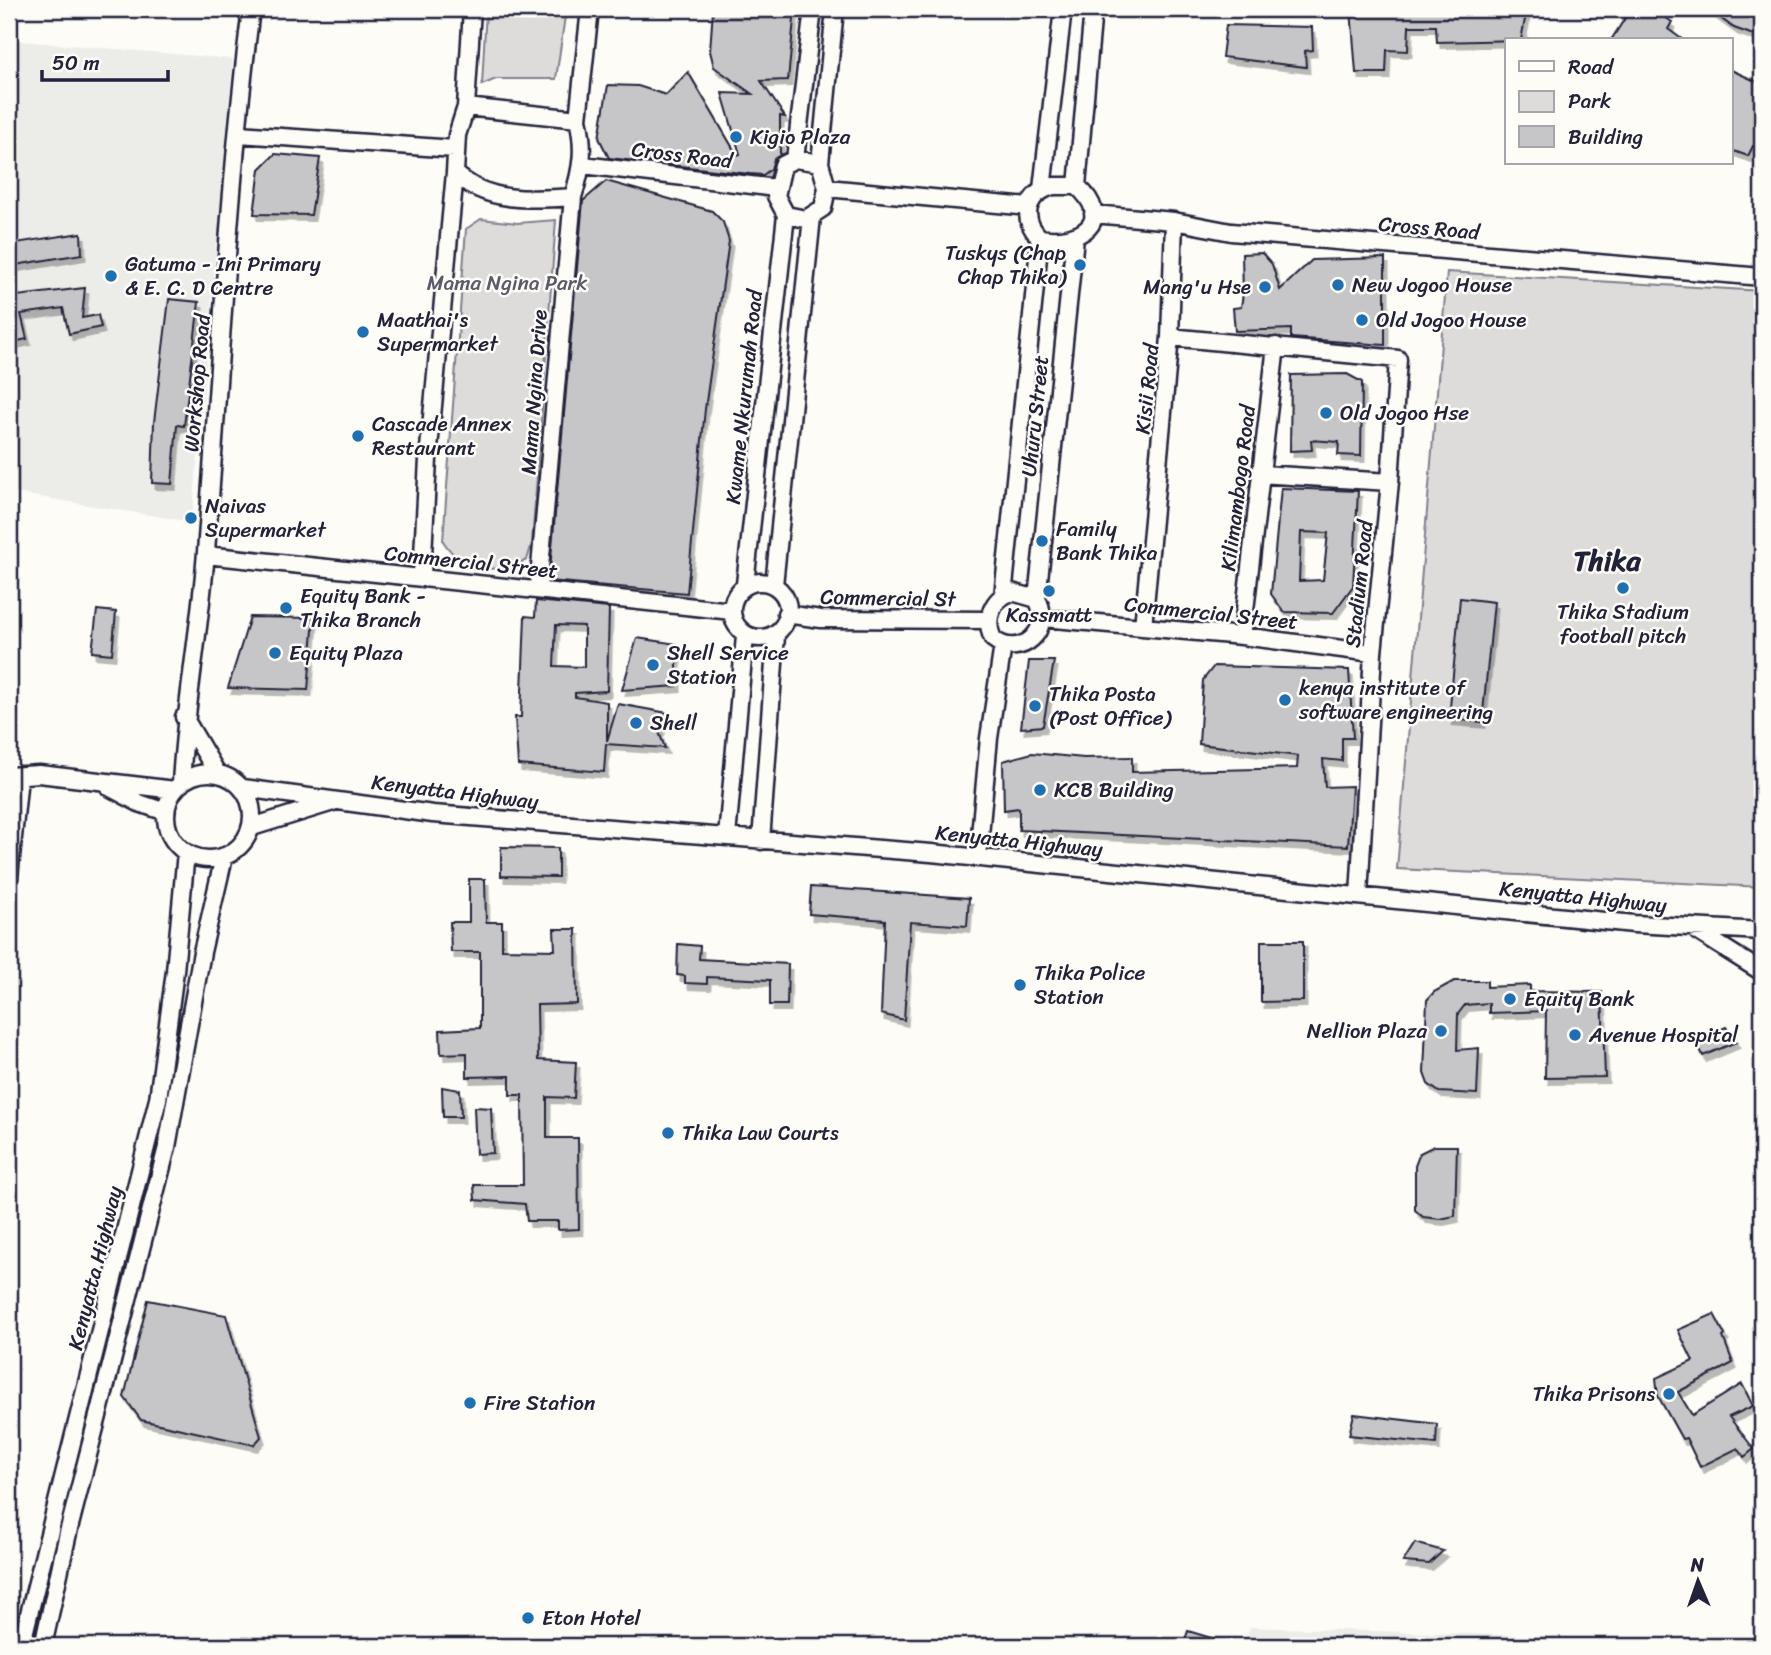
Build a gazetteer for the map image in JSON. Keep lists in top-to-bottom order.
{
  "streets": {
    "street": [
      "Cross Road",
      "Workshop Road",
      "Kisii Road",
      "Mama Ngina Drive",
      "Kwame Nkurumah Road",
      "Uhuru Street",
      "Kilimambogo Road",
      "Commercial Street",
      "Stadium Road",
      "Commercial St",
      "Kenyatta Highway"
    ]
  },
  "crossings": [
    ["Cross Road", "Mama Ngina Drive"],
    ["Cross Road", "Kwame Nkurumah Road"],
    ["Cross Road", "Uhuru Street"],
    ["Workshop Road", "Commercial Street"],
    ["Workshop Road", "Kenyatta Highway"],
    ["Kisii Road", "Kilimambogo Road"],
    ["Kisii Road", "Commercial Street"],
    ["Kisii Road", "Stadium Road"],
    ["Mama Ngina Drive", "Commercial Street"],
    ["Kwame Nkurumah Road", "Commercial Street"],
    ["Kwame Nkurumah Road", "Commercial St"],
    ["Uhuru Street", "Commercial Street"],
    ["Uhuru Street", "Commercial St"],
    ["Kilimambogo Road", "Commercial Street"],
    ["Commercial Street", "Stadium Road"],
    ["Commercial Street", "Commercial St"],
    ["Stadium Road", "Kenyatta Highway"]
  ],
  "districts": ["Thika"],
  "parks": ["Mama Ngina Park"],
  "places": [
    "Kigio Plaza",
    "Tuskys (Chap Chap Thika)",
    "Gatuma - Ini Primary & E. C. D Centre",
    "New Jogoo House",
    "Mang'u Hse",
    "Old Jogoo House",
    "Maathai's Supermarket",
    "Old Jogoo Hse",
    "Cascade Annex Restaurant",
    "Naivas Supermarket",
    "Family Bank Thika",
    "Thika Stadium football pitch",
    "Kassmatt",
    "Equity Bank - Thika Branch",
    "Equity Plaza",
    "Shell Service Station",
    "kenya institute of software engineering",
    "Thika Posta (Post Office)",
    "Shell",
    "KCB Building",
    "Thika Police Station",
    "Equity Bank",
    "Nellion Plaza",
    "Avenue Hospital",
    "Thika Law Courts",
    "Thika Prisons",
    "Fire Station",
    "Eton Hotel"
  ],
  "legend": ["Road", "Park", "Building"],
  "scale_bar": "50 m",
  "north": "top"
}
